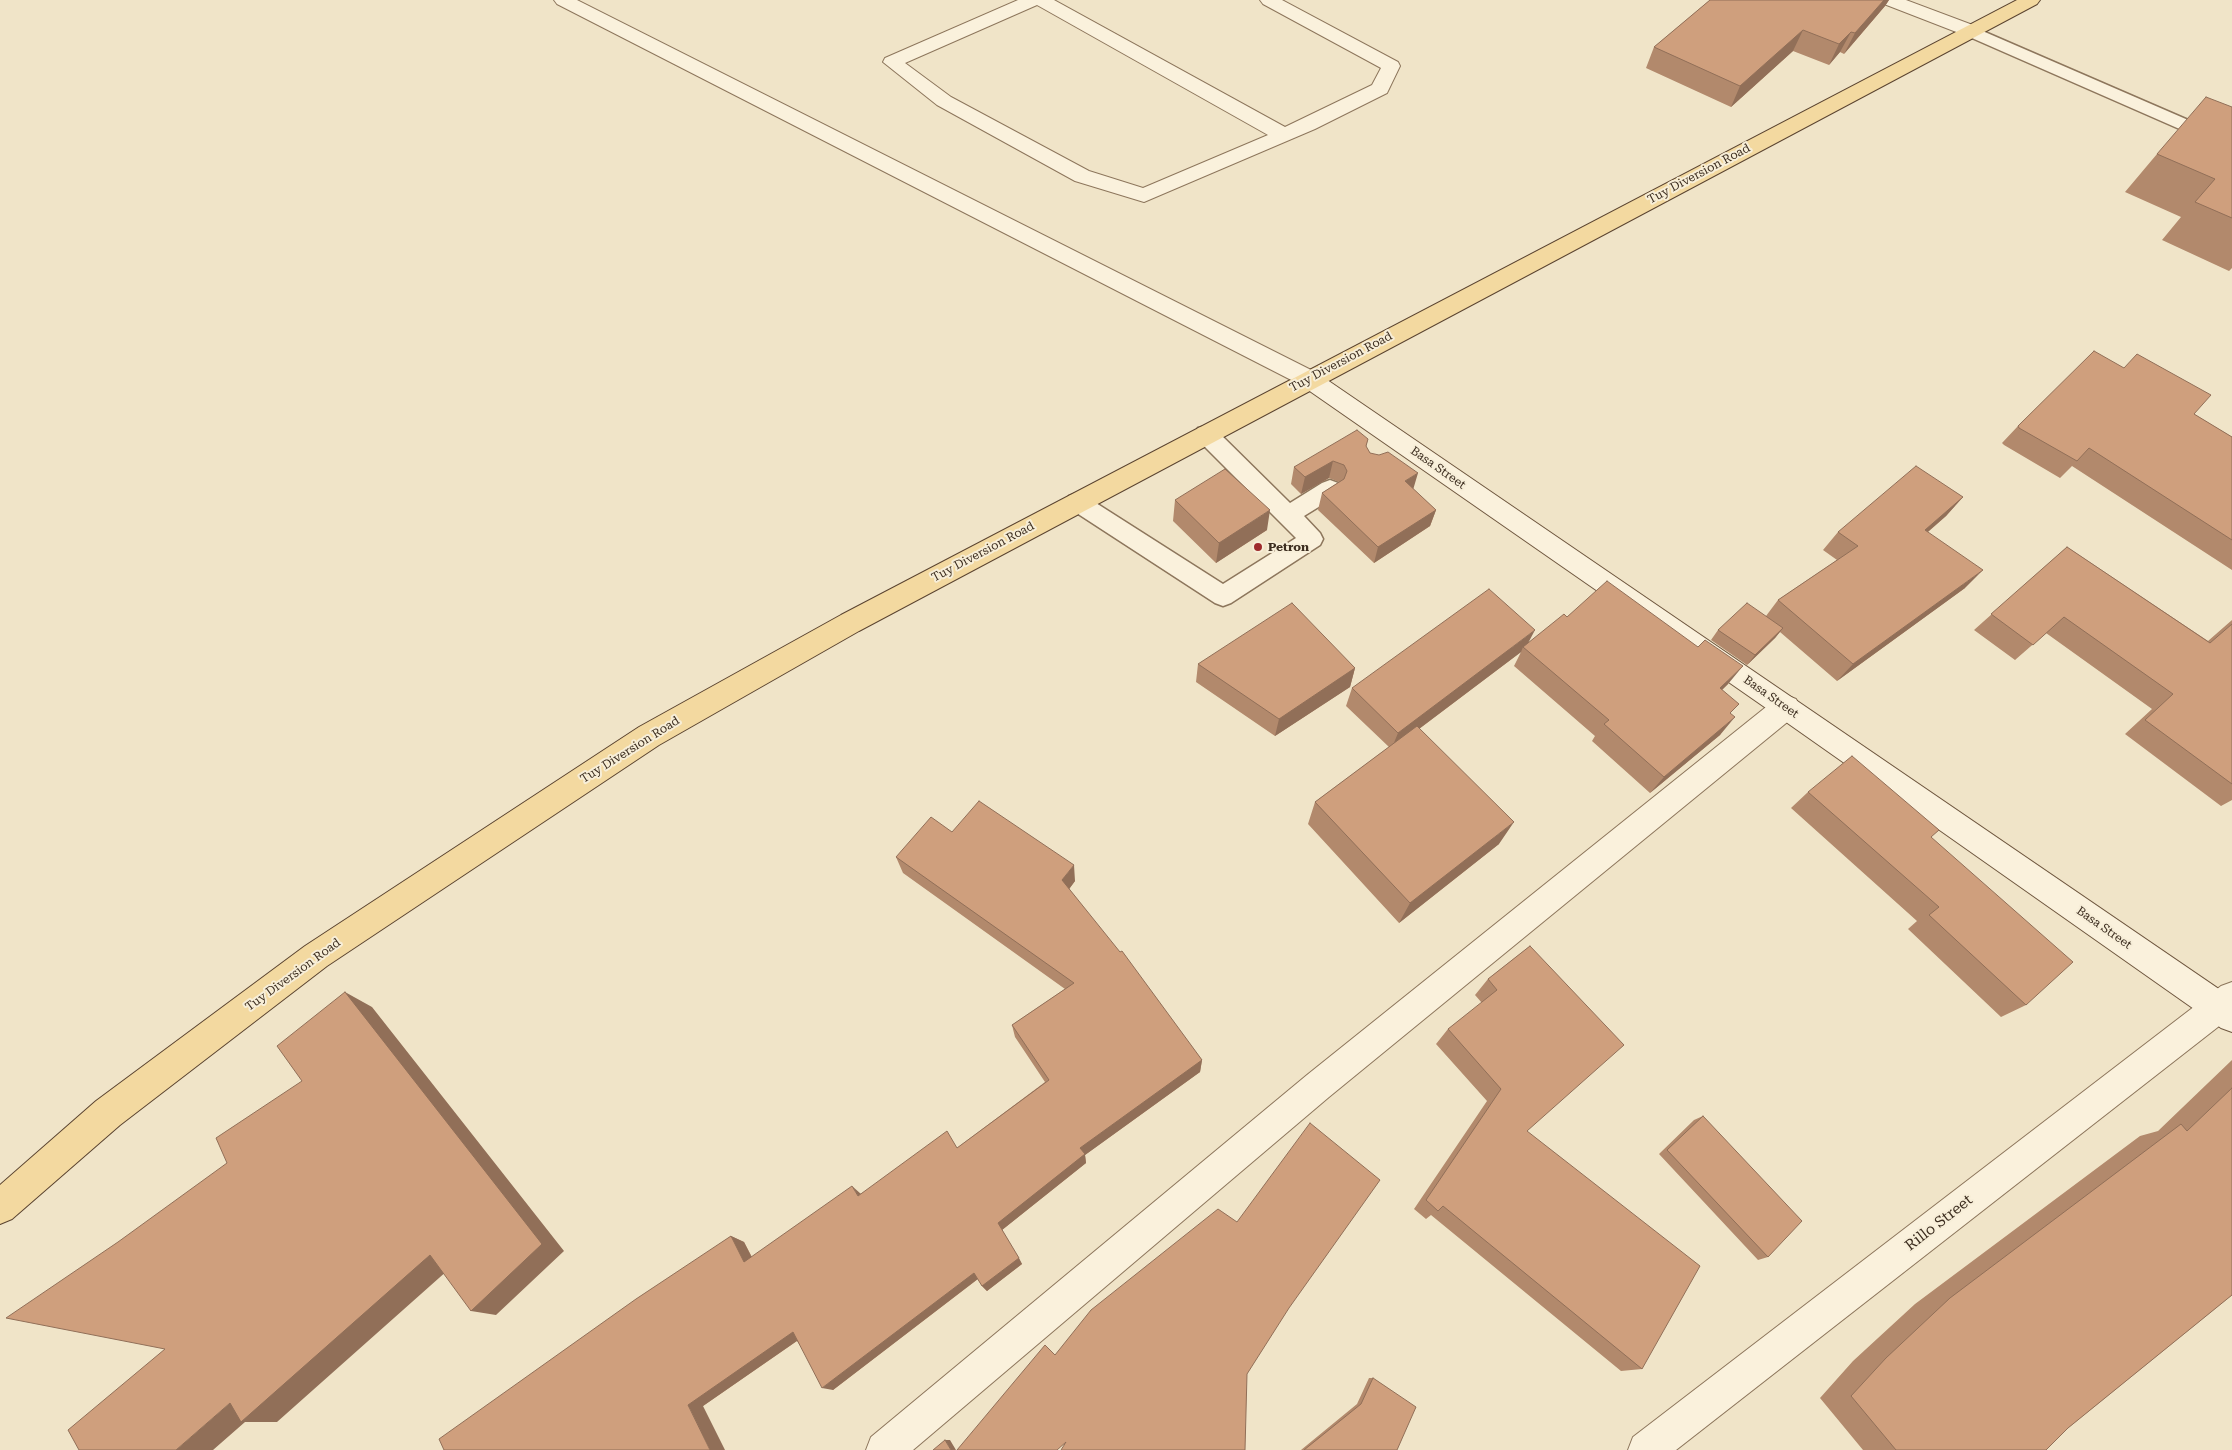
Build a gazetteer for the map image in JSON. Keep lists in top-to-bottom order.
{
  "streets": {
    "main road": ["Tuy Diversion Road"],
    "street": ["Basa Street", "Rillo Street"]
  },
  "crossings": [
    ["Tuy Diversion Road", "Basa Street"],
    ["Basa Street", "Rillo Street"]
  ],
  "places": ["Petron"]
}
